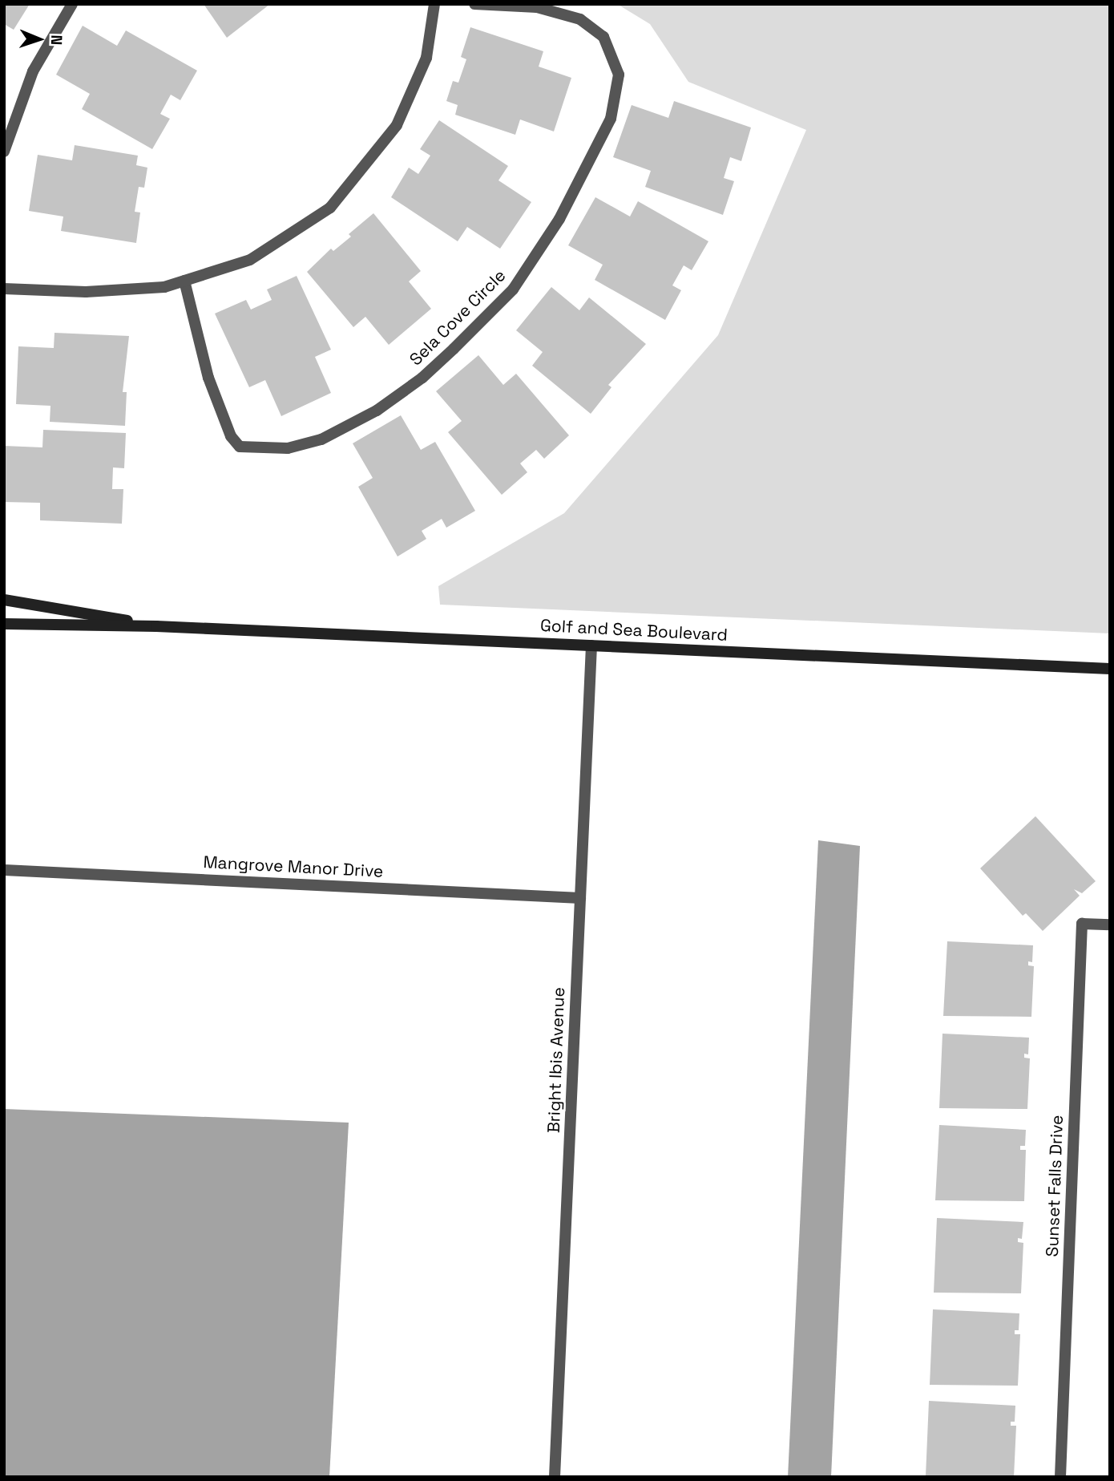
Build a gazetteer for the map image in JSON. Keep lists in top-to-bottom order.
{
  "streets": {
    "street": [
      "Sela Cove Circle",
      "Golf and Sea Boulevard",
      "Mangrove Manor Drive",
      "Bright Ibis Avenue",
      "Sunset Falls Drive"
    ]
  },
  "crossings": [
    ["Golf and Sea Boulevard", "Bright Ibis Avenue"],
    ["Mangrove Manor Drive", "Bright Ibis Avenue"]
  ],
  "north": "right"
}
